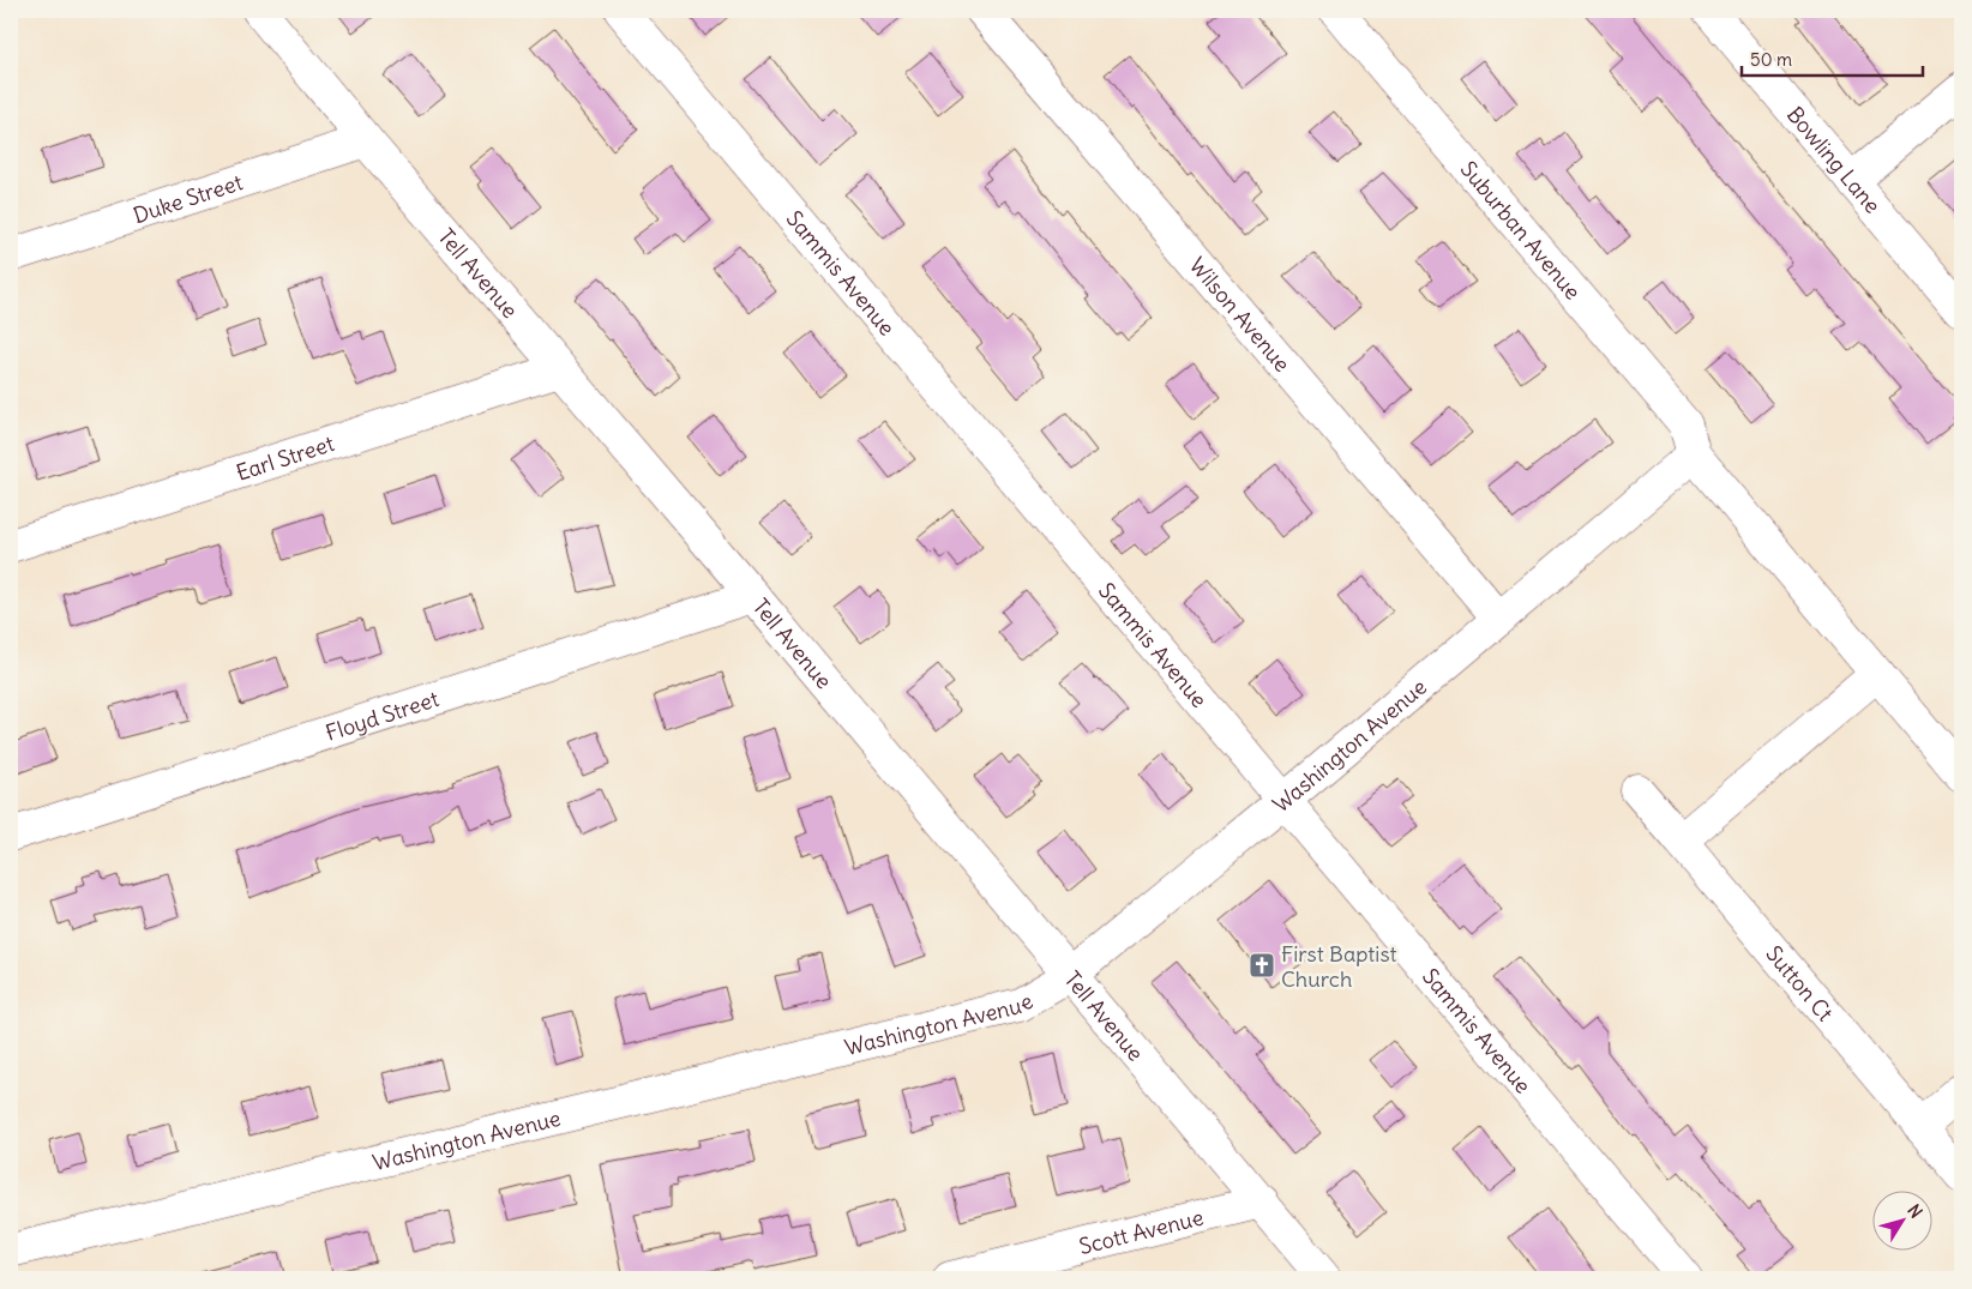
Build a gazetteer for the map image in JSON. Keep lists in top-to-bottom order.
{
  "streets": {
    "street": [
      "Bowling Lane",
      "Duke Street",
      "Suburban Avenue",
      "Sammis Avenue",
      "Tell Avenue",
      "Wilson Avenue",
      "Earl Street",
      "Floyd Street",
      "Washington Avenue",
      "Sutton Ct",
      "Scott Avenue"
    ]
  },
  "crossings": [
    ["Duke Street", "Tell Avenue"],
    ["Suburban Avenue", "Washington Avenue"],
    ["Sammis Avenue", "Washington Avenue"],
    ["Tell Avenue", "Earl Street"],
    ["Tell Avenue", "Floyd Street"],
    ["Tell Avenue", "Washington Avenue"],
    ["Tell Avenue", "Scott Avenue"],
    ["Wilson Avenue", "Washington Avenue"]
  ],
  "places": {
    "church": ["First Baptist Church"]
  },
  "scale_bar": "50 m",
  "north": "top right"
}
